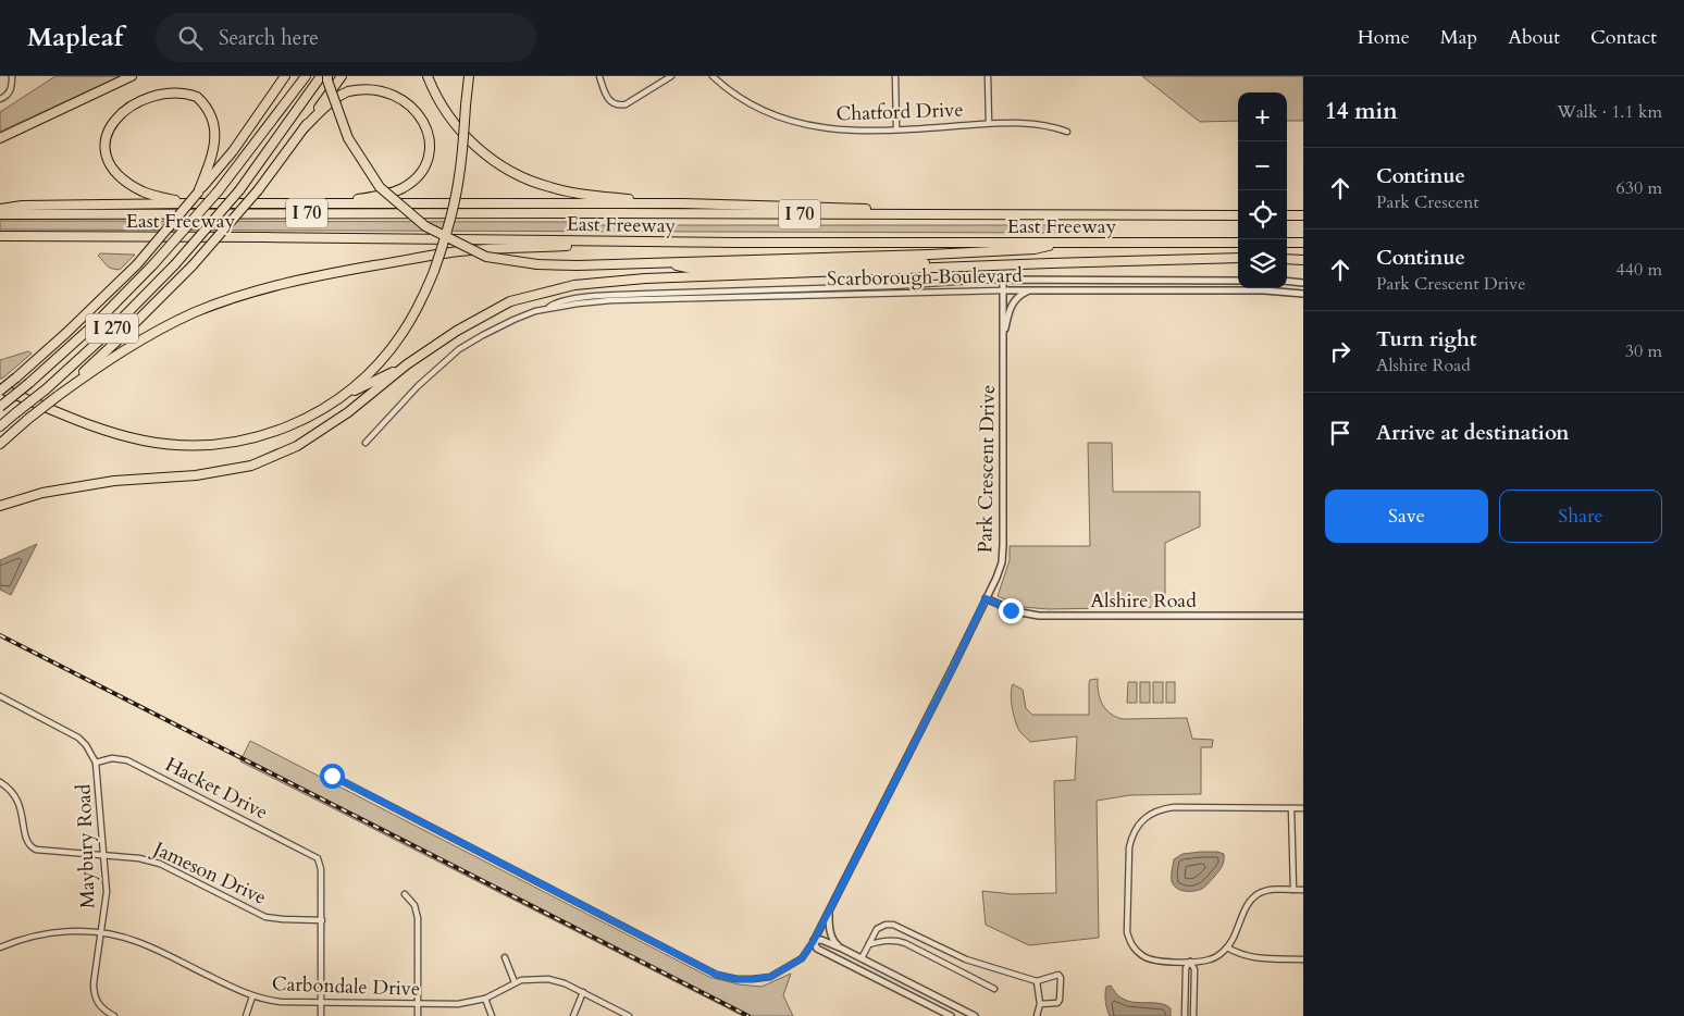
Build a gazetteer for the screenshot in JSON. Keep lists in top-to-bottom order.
{
  "streets": {
    "highway": ["I 70", "East Freeway", "I 270"],
    "street": [
      "Chatford Drive",
      "Scarborough Boulevard",
      "Park Crescent Drive",
      "Alshire Road",
      "Hacket Drive",
      "Maybury Road",
      "Jameson Drive",
      "Carbondale Drive"
    ]
  },
  "crossings": [
    ["Scarborough Boulevard", "Park Crescent Drive"],
    ["Park Crescent Drive", "Alshire Road"],
    ["Hacket Drive", "Maybury Road"],
    ["Hacket Drive", "Jameson Drive"],
    ["Maybury Road", "Jameson Drive"],
    ["Maybury Road", "Carbondale Drive"]
  ],
  "page": {
    "header": "Mapleaf",
    "search": "Search here",
    "nav": [
      "Home",
      "Map",
      "About",
      "Contact"
    ],
    "heading": ["14 min", "Walk · 1.1 km"],
    "map_buttons": ["+", "−"],
    "list": [
      ["Continue", "Park Crescent", "630 m"],
      ["Continue", "Park Crescent Drive", "440 m"],
      ["Turn right", "Alshire Road", "30 m"],
      "Arrive at destination"
    ],
    "buttons": ["Save", "Share"]
  }
}
